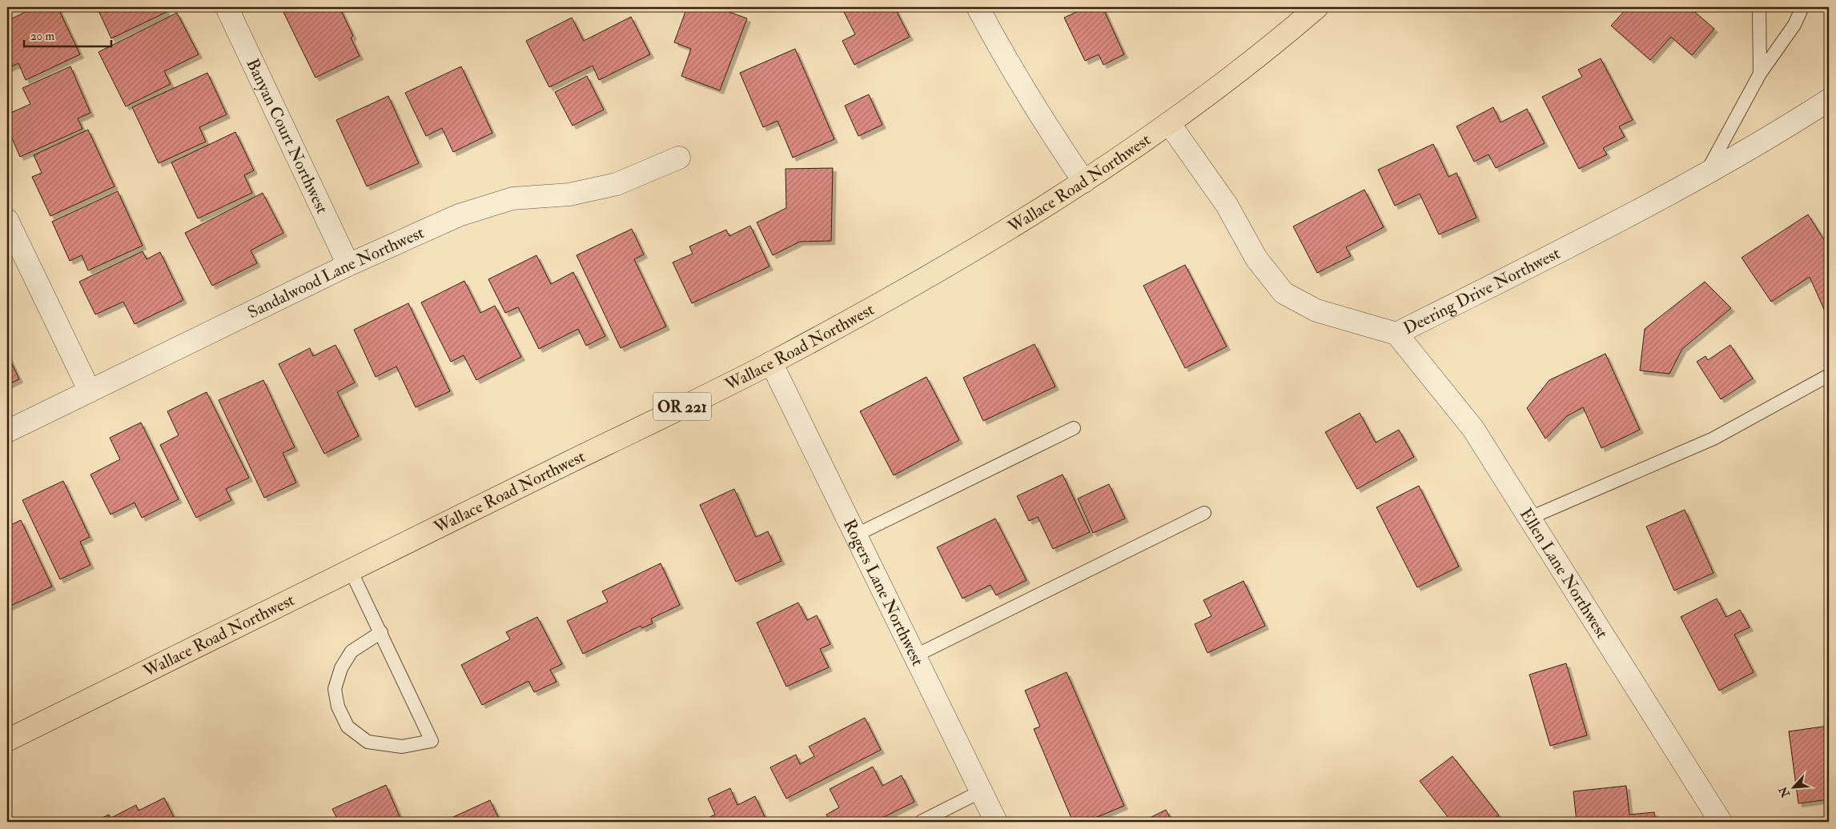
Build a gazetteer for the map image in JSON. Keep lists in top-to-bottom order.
{
  "streets": {
    "main road": ["Wallace Road Northwest", "OR 221"],
    "street": [
      "Banyan Court Northwest",
      "Sandalwood Lane Northwest",
      "Deering Drive Northwest",
      "Ellen Lane Northwest",
      "Rogers Lane Northwest"
    ]
  },
  "crossings": [
    ["Banyan Court Northwest", "Sandalwood Lane Northwest"],
    ["Wallace Road Northwest", "Deering Drive Northwest"],
    ["Wallace Road Northwest", "Rogers Lane Northwest"],
    ["Deering Drive Northwest", "Ellen Lane Northwest"]
  ],
  "scale_bar": "20 m",
  "north": "bottom left"
}
